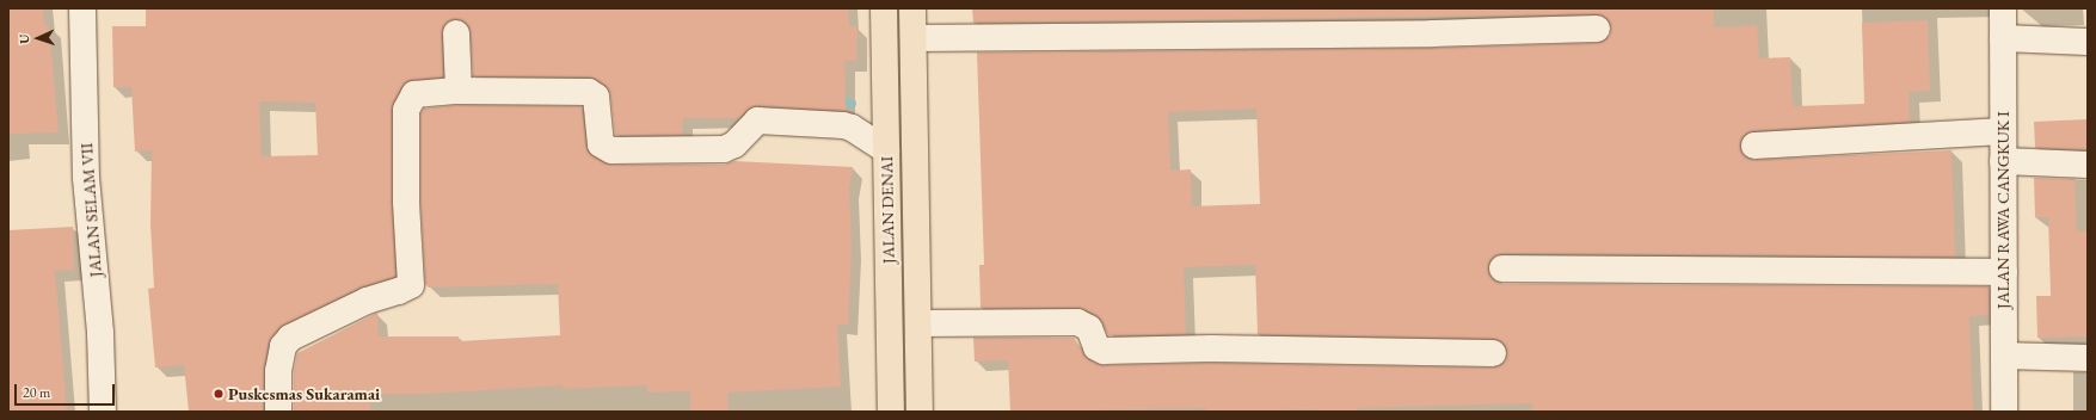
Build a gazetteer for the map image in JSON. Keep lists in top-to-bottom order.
{
  "streets": {
    "main road": ["JALAN DENAI"],
    "street": ["JALAN SELAM VII", "JALAN RAWA CANGKUK I"]
  },
  "places": ["Puskesmas Sukaramai"],
  "scale_bar": "20 m",
  "north": "left"
}
